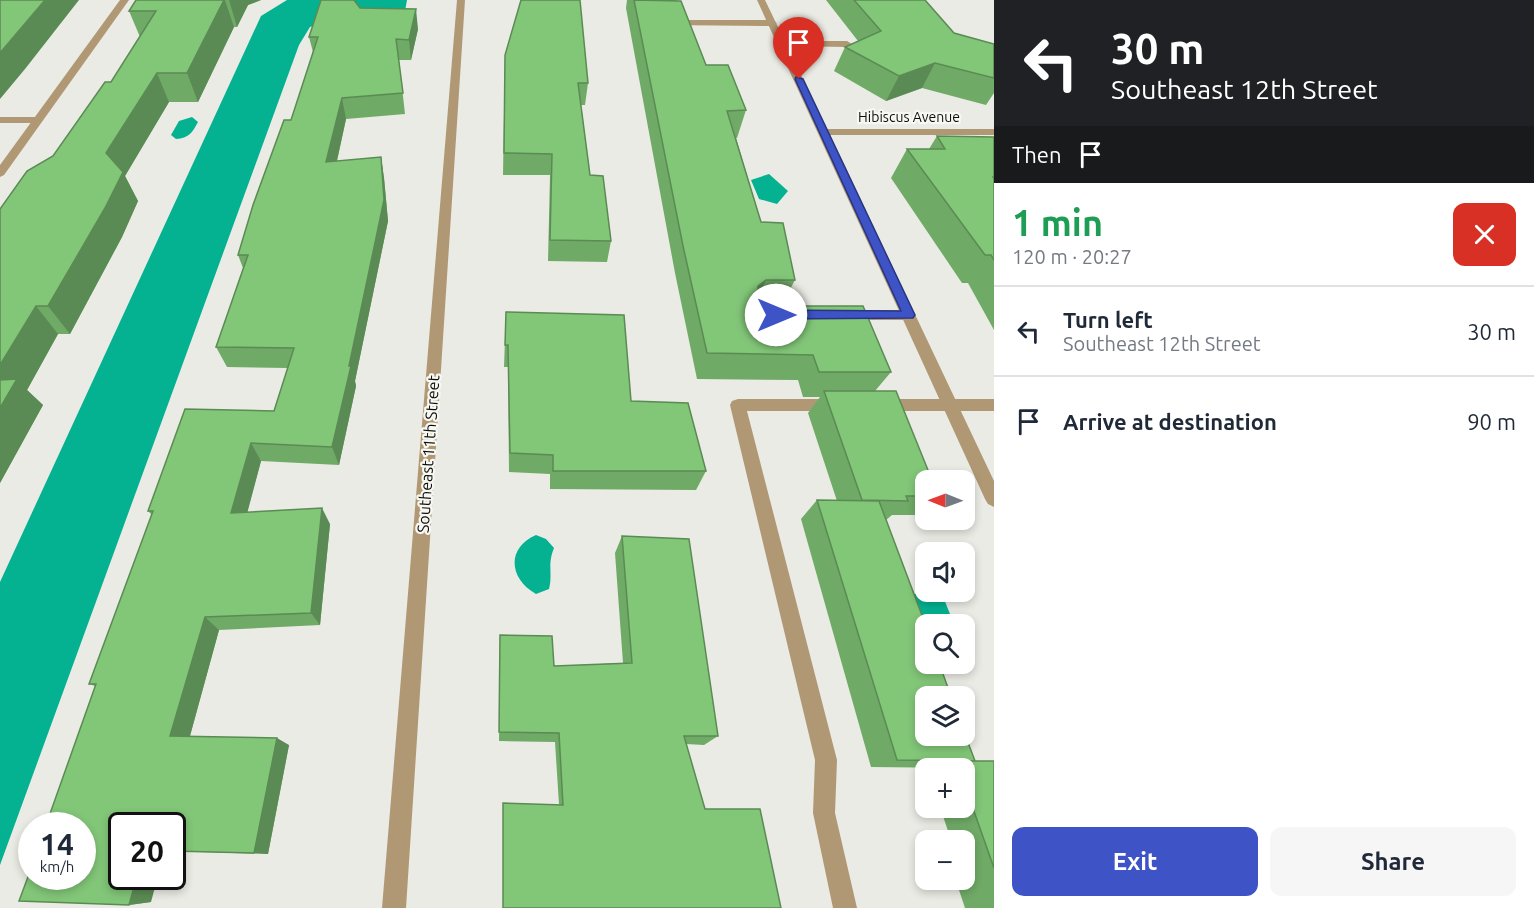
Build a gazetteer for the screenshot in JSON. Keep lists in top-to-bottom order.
{
  "streets": {
    "street": ["Hibiscus Avenue", "Southeast 11th Street"]
  },
  "north": "left",
  "page": {
    "turn": ["30 m", "Southeast 12th Street"],
    "then": "Then",
    "heading": ["1 min", "120 m · 20:27"],
    "list": [
      {
        "name": "Turn left",
        "note": "Southeast 12th Street",
        "value": "30 m"
      },
      {
        "name": "Arrive at destination",
        "value": "90 m"
      }
    ],
    "map_buttons": ["+", "−"],
    "speed": "14 km/h",
    "limit": "20",
    "buttons": ["Exit", "Share"]
  }
}
